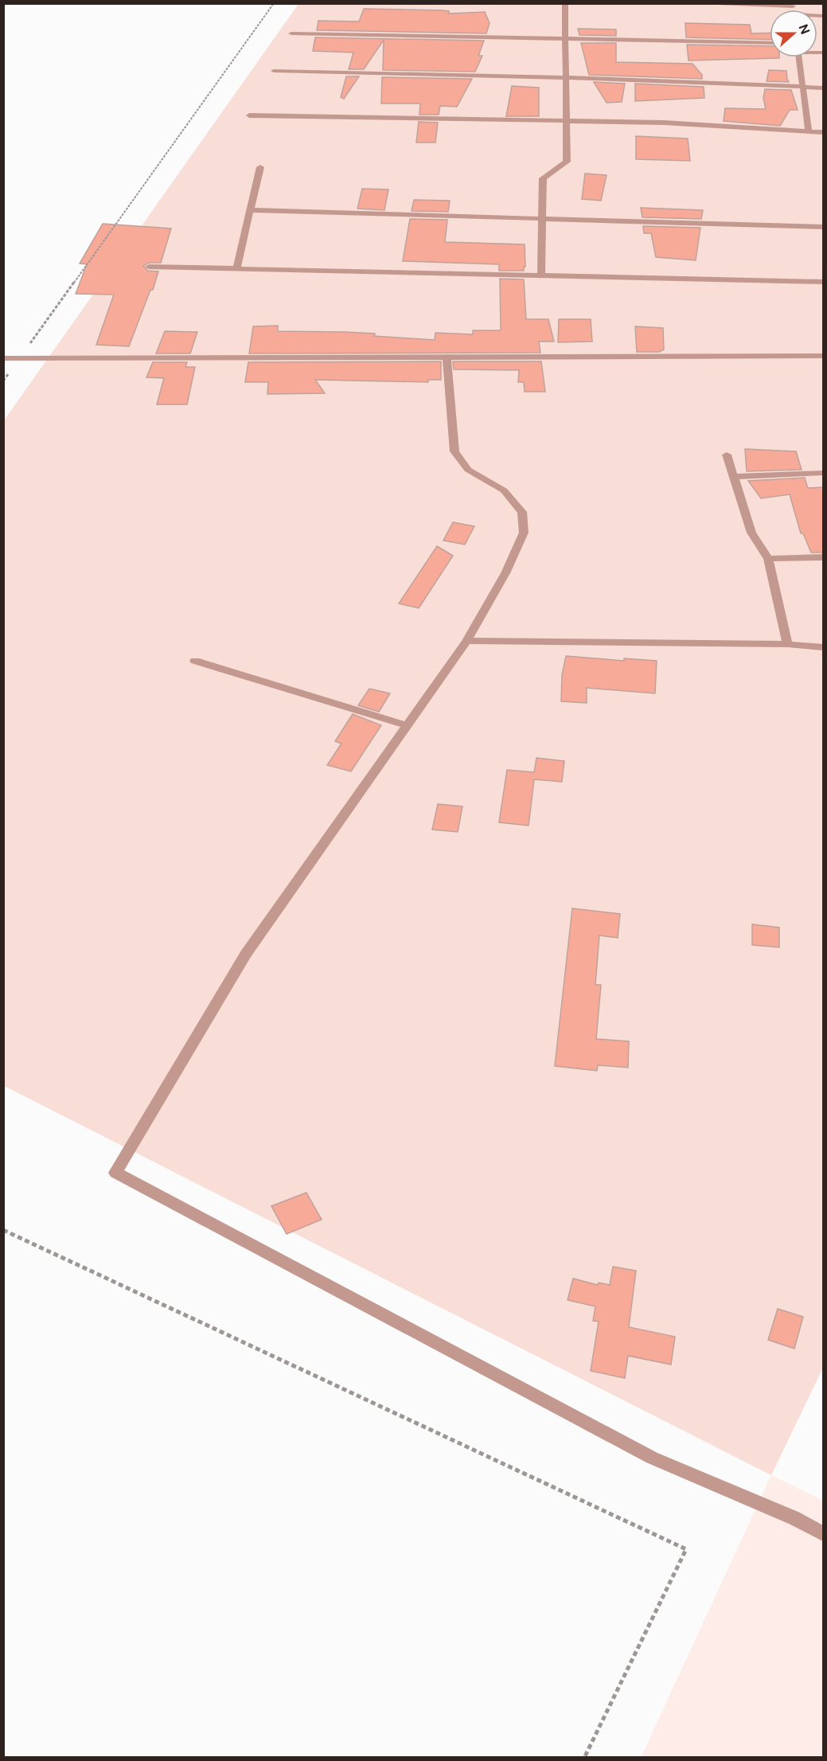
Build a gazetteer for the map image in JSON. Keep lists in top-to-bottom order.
{
  "north": "right"
}
